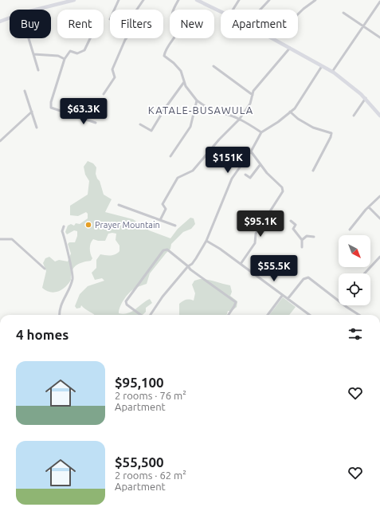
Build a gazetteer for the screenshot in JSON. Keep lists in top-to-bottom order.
{
  "districts": ["KATALE-BUSAWULA"],
  "places": ["Prayer Mountain"],
  "north": "bottom right",
  "page": {
    "chip": [
      "Buy",
      "Rent",
      "Filters",
      "New",
      "Apartment"
    ],
    "price": [
      "$63.3K",
      "$151K",
      "$95.1K",
      "$55.5K"
    ],
    "heading": "4 homes",
    "list": [
      {
        "name": "$95,100",
        "note": "2 rooms · 76 m² · Apartment"
      },
      {
        "name": "$55,500",
        "note": "2 rooms · 62 m² · Apartment"
      }
    ]
  }
}
